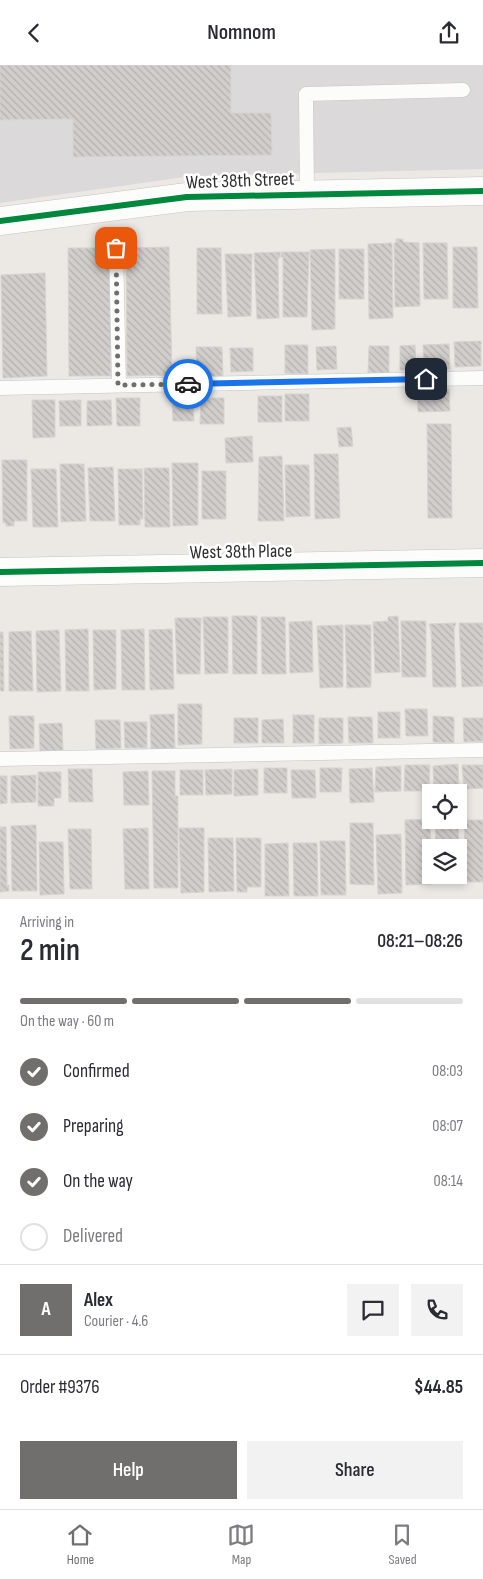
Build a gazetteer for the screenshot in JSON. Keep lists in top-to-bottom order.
{
  "streets": {
    "street": ["West 38th Street", "West 38th Place"]
  },
  "page": {
    "header": "Nomnom",
    "heading": ["2 min", "Arriving in", "08:21–08:26"],
    "panel": [
      "Alex",
      "Courier · 4.6",
      "Order #9376",
      "$44.85"
    ],
    "bar": "On the way · 60 m",
    "list": [
      ["Confirmed", "08:03"],
      ["Preparing", "08:07"],
      ["On the way", "08:14"],
      "Delivered"
    ],
    "round": "A",
    "buttons": ["Help", "Share"],
    "tabs": ["Home", "Map", "Saved"]
  }
}
